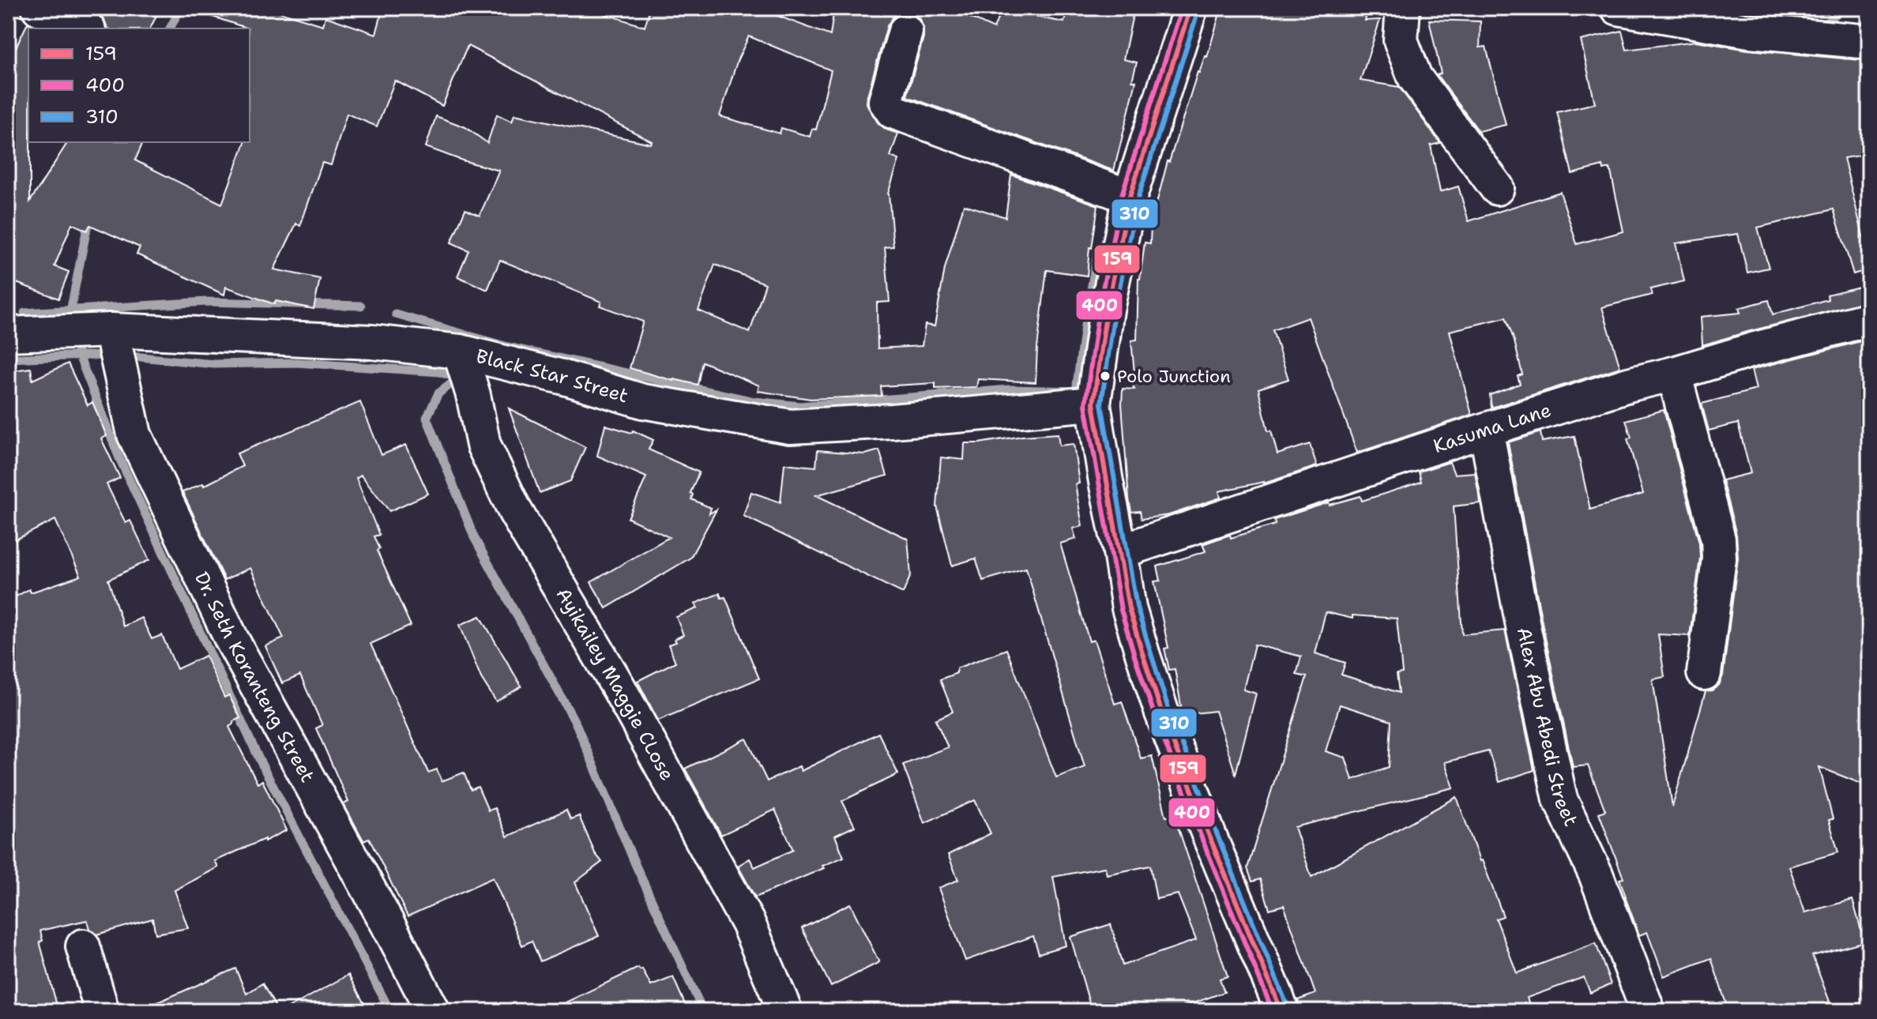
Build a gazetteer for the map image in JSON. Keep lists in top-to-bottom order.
{
  "streets": {
    "street": [
      "Black Star Street",
      "Kasuma Lane",
      "Dr. Seth Koranteng Street",
      "Ayikailey Maggie CLose",
      "Alex Abu Abedi Street"
    ]
  },
  "crossings": [
    ["Black Star Street", "Dr. Seth Koranteng Street"],
    ["Black Star Street", "Ayikailey Maggie CLose"],
    ["Kasuma Lane", "Alex Abu Abedi Street"]
  ],
  "places": ["Polo Junction"],
  "lines": ["transit line 159", "transit line 400", "transit line 310"],
  "legend": ["159", "400", "310"]
}
